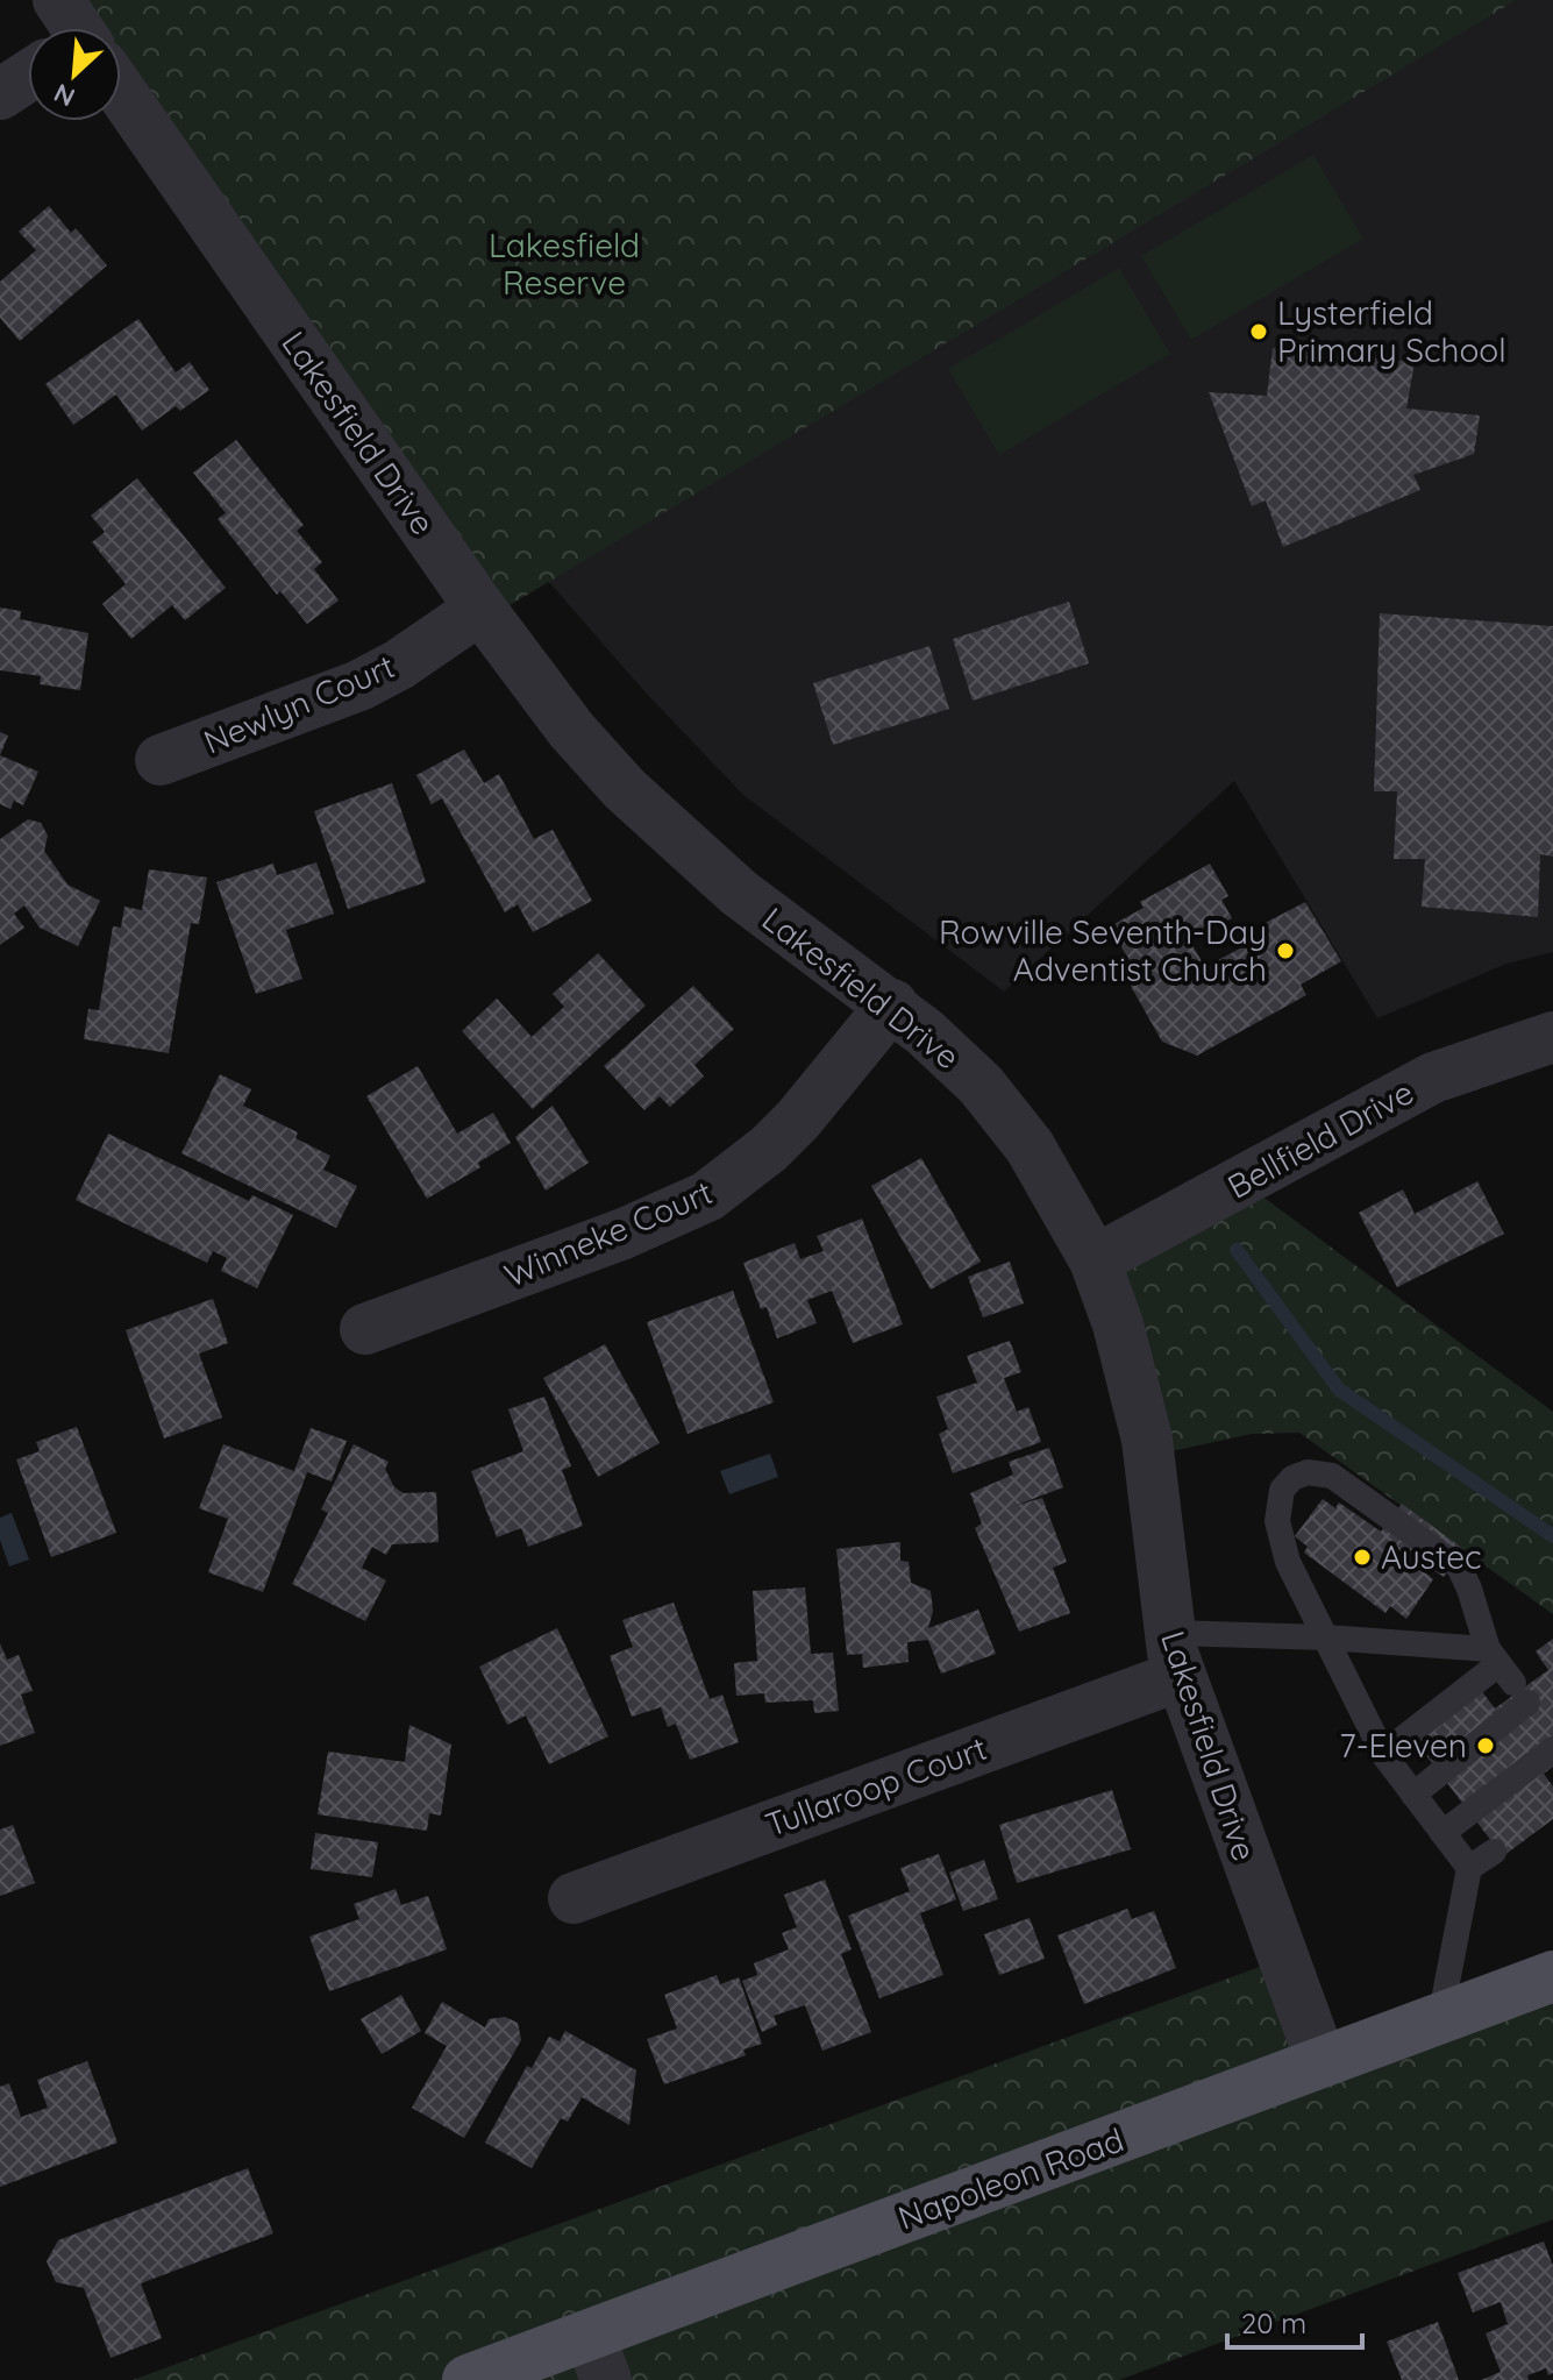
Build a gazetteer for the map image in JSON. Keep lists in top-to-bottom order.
{
  "streets": {
    "main road": ["Napoleon Road"],
    "street": [
      "Lakesfield Drive",
      "Newlyn Court",
      "Bellfield Drive",
      "Winneke Court",
      "Tullaroop Court"
    ]
  },
  "crossings": [
    ["Lakesfield Drive", "Newlyn Court"],
    ["Lakesfield Drive", "Bellfield Drive"],
    ["Lakesfield Drive", "Winneke Court"],
    ["Lakesfield Drive", "Tullaroop Court"],
    ["Lakesfield Drive", "Napoleon Road"]
  ],
  "parks": ["Lakesfield Reserve"],
  "places": [
    "Lysterfield Primary School",
    "Rowville Seventh-Day Adventist Church",
    "Austec",
    "7-Eleven"
  ],
  "scale_bar": "20 m",
  "north": "bottom left"
}
